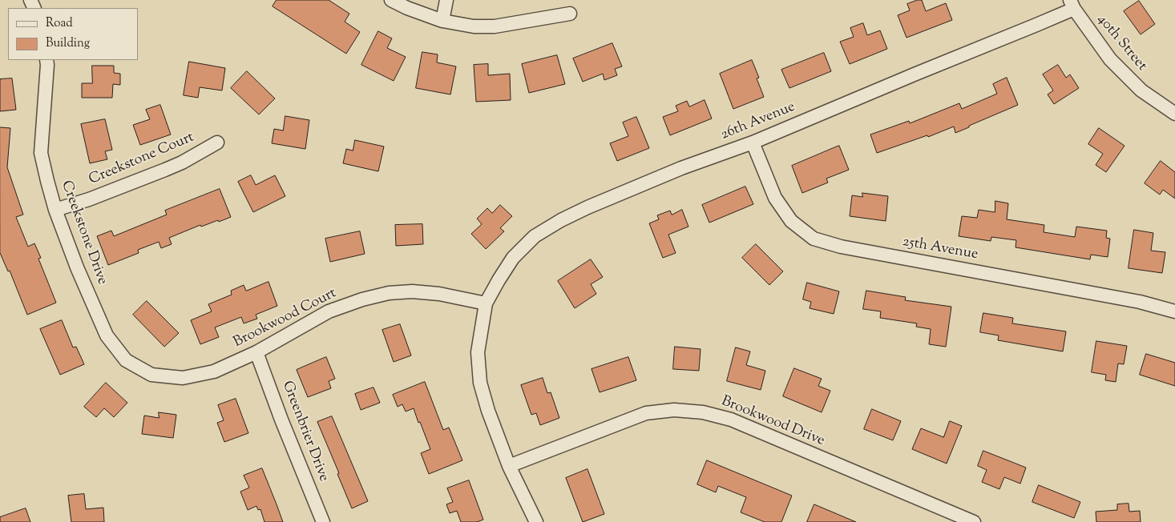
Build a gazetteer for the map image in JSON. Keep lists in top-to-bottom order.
{
  "streets": {
    "street": [
      "40th Street",
      "26th Avenue",
      "Creekstone Court",
      "Creekstone Drive",
      "25th Avenue",
      "Brookwood Court",
      "Brookwood Drive",
      "Greenbrier Drive"
    ]
  },
  "crossings": [
    ["40th Street", "26th Avenue"],
    ["26th Avenue", "25th Avenue"],
    ["26th Avenue", "Brookwood Court"],
    ["26th Avenue", "Brookwood Drive"],
    ["Creekstone Court", "Creekstone Drive"],
    ["Creekstone Drive", "Brookwood Court"],
    ["Brookwood Court", "Greenbrier Drive"]
  ],
  "legend": ["Road", "Building"]
}
